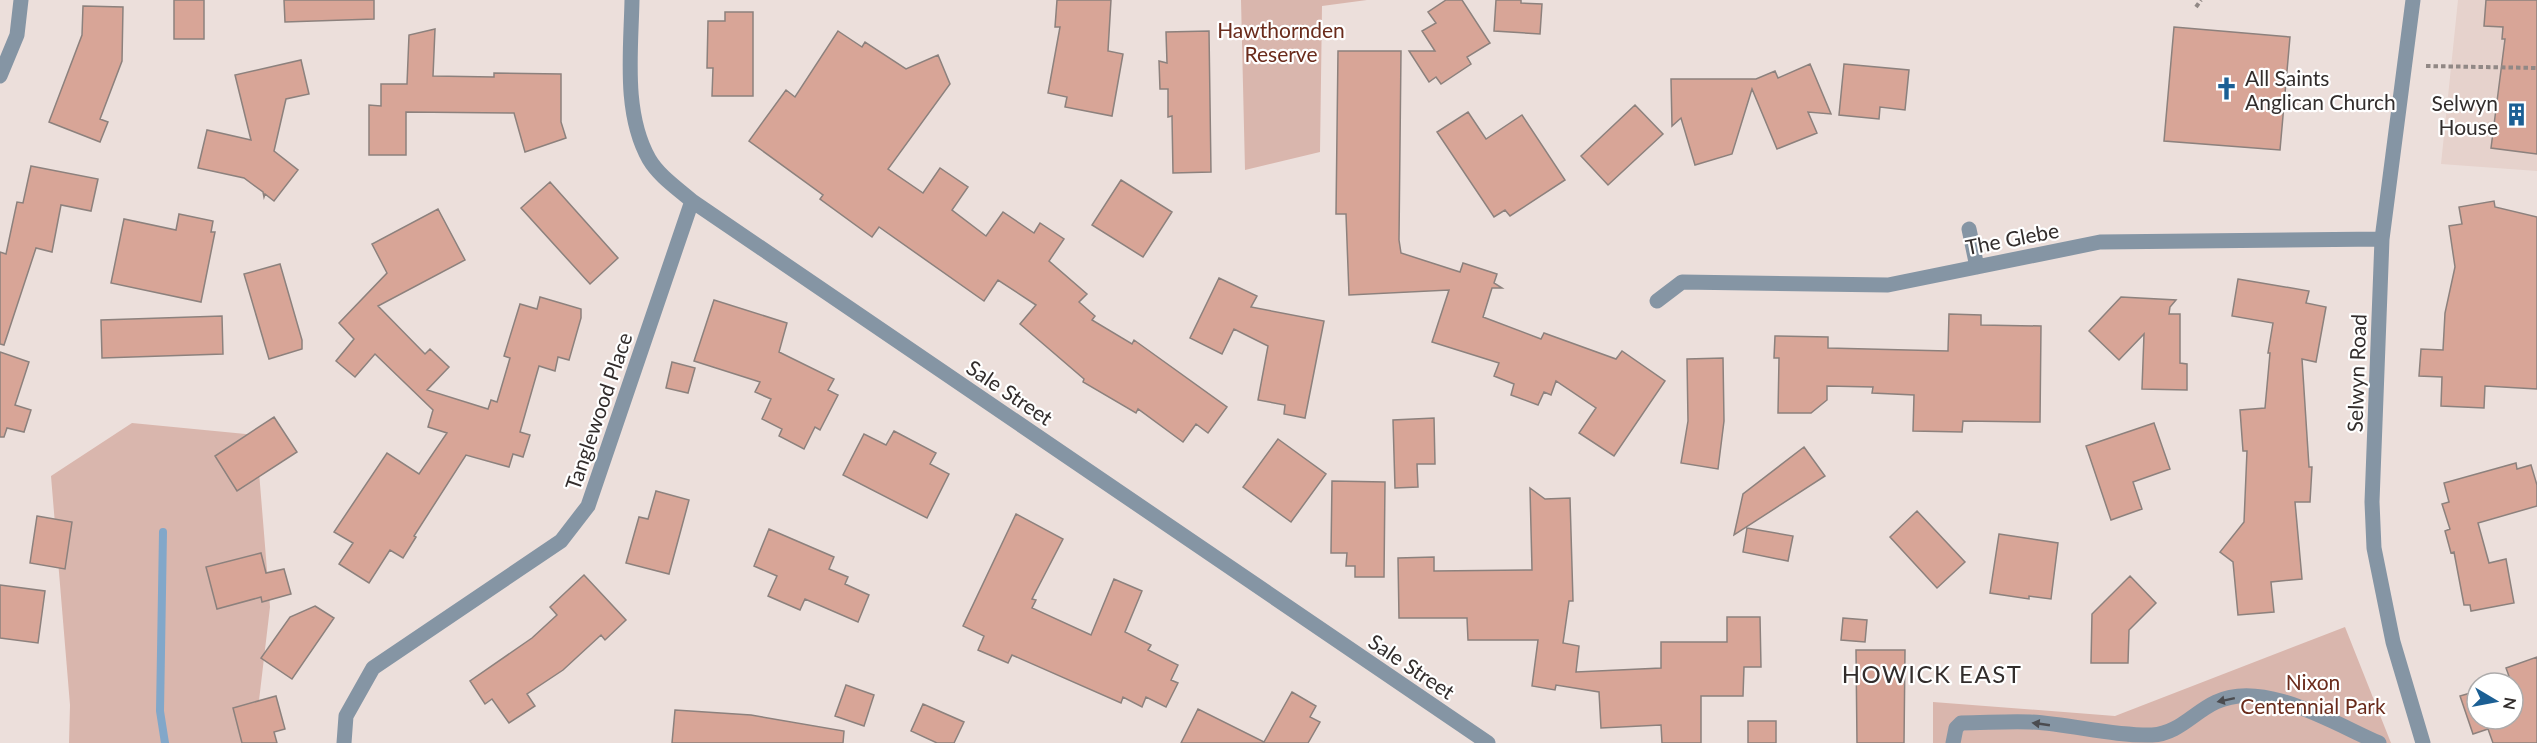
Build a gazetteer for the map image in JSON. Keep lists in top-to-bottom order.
{
  "streets": {
    "street": [
      "The Glebe",
      "Selwyn Road",
      "Sale Street",
      "Tanglewood Place"
    ]
  },
  "crossings": [
    ["The Glebe", "Selwyn Road"],
    ["Sale Street", "Tanglewood Place"]
  ],
  "districts": ["HOWICK EAST"],
  "parks": ["Hawthornden Reserve", "Nixon Centennial Park"],
  "places": {
    "church": ["All Saints Anglican Church"],
    "building": ["Selwyn House"]
  },
  "north": "right"
}
